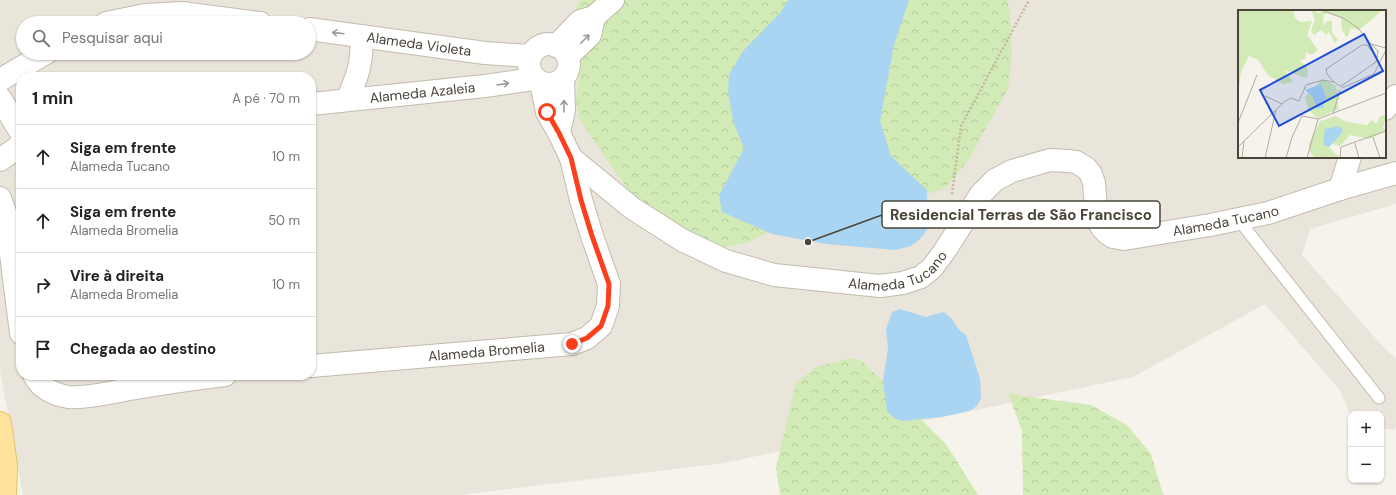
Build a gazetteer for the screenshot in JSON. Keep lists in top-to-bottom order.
{
  "streets": {
    "street": [
      "Alameda Violeta",
      "Alameda Azaleia",
      "Alameda Tucano",
      "Alameda Bromelia"
    ]
  },
  "crossings": [
    ["Alameda Violeta", "Alameda Azaleia"],
    ["Alameda Violeta", "Alameda Tucano"],
    ["Alameda Azaleia", "Alameda Tucano"],
    ["Alameda Tucano", "Alameda Bromelia"]
  ],
  "one_way": ["Alameda Azaleia"],
  "places": ["Residencial Terras de São Francisco"],
  "page": {
    "search": "Pesquisar aqui",
    "heading": ["1 min", "A pé · 70 m"],
    "list": [
      ["Siga em frente", "Alameda Tucano", "10 m"],
      ["Siga em frente", "Alameda Bromelia", "50 m"],
      ["Vire à direita", "Alameda Bromelia", "10 m"],
      "Chegada ao destino"
    ],
    "map_buttons": ["+", "−"]
  }
}
